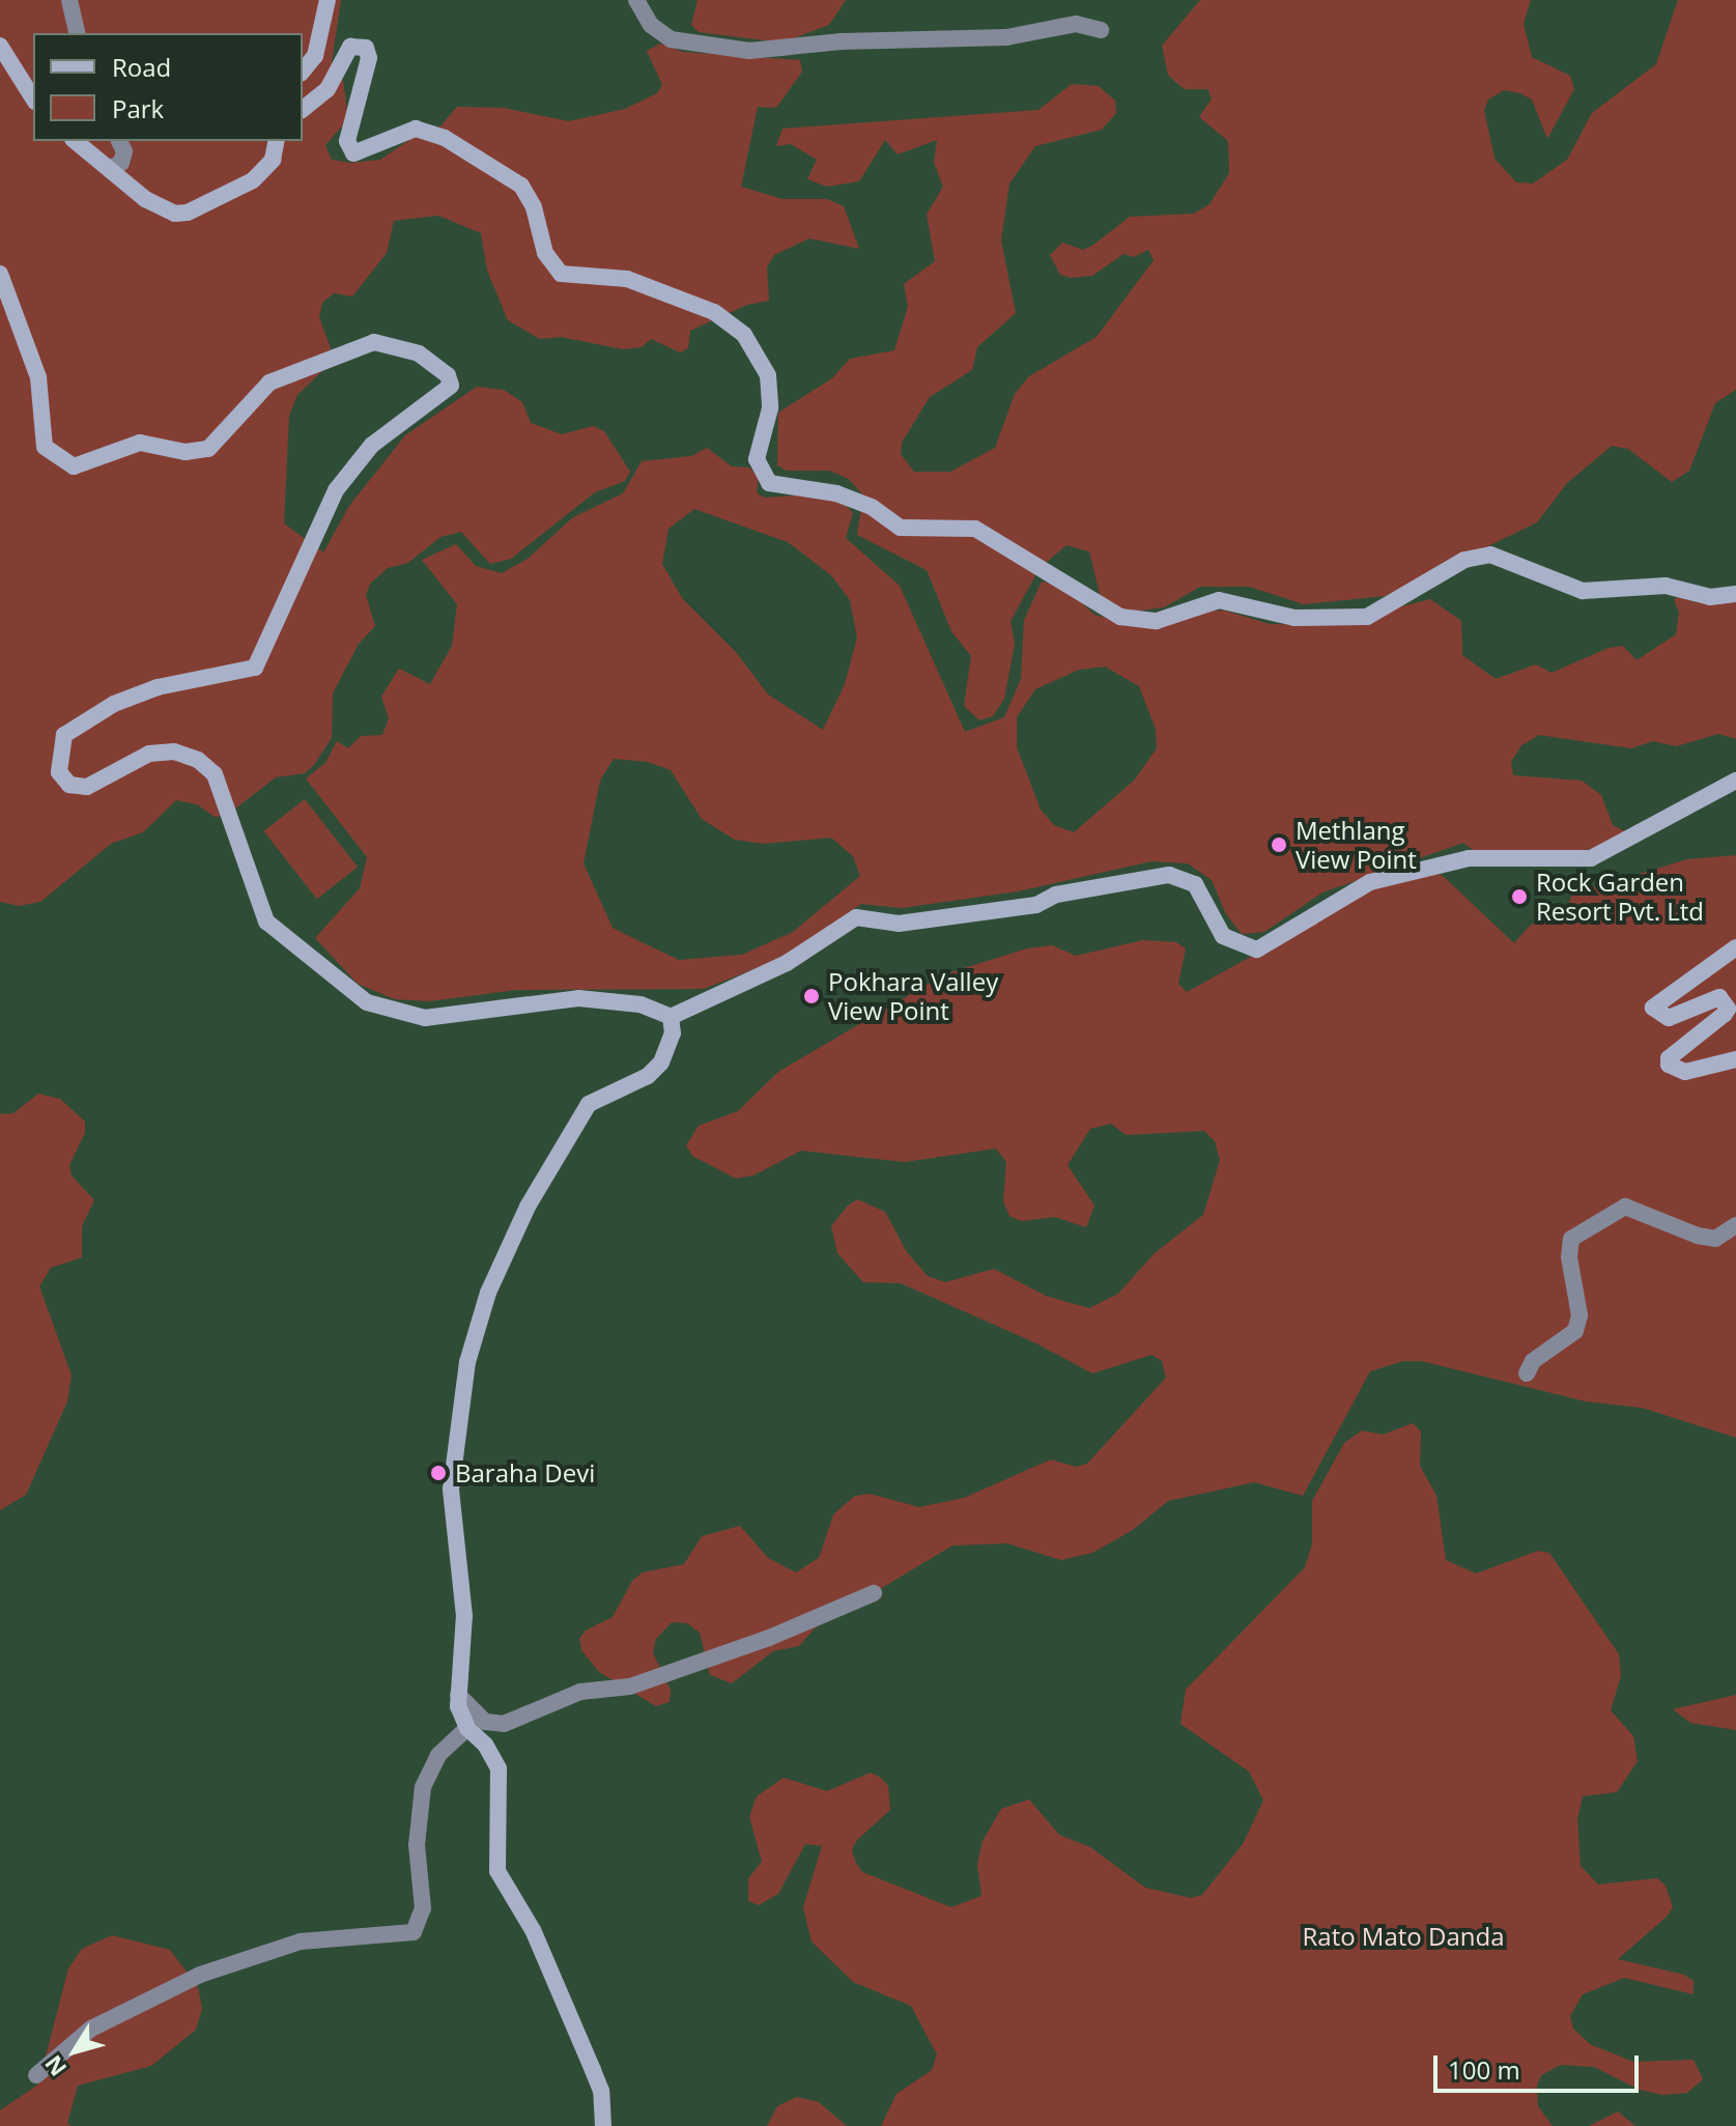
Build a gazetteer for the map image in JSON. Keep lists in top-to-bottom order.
{
  "parks": ["Rato Mato Danda"],
  "places": [
    "Methlang View Point",
    "Rock Garden Resort Pvt. Ltd",
    "Pokhara Valley View Point",
    "Baraha Devi"
  ],
  "legend": ["Road", "Park"],
  "scale_bar": "100 m",
  "north": "bottom left"
}
